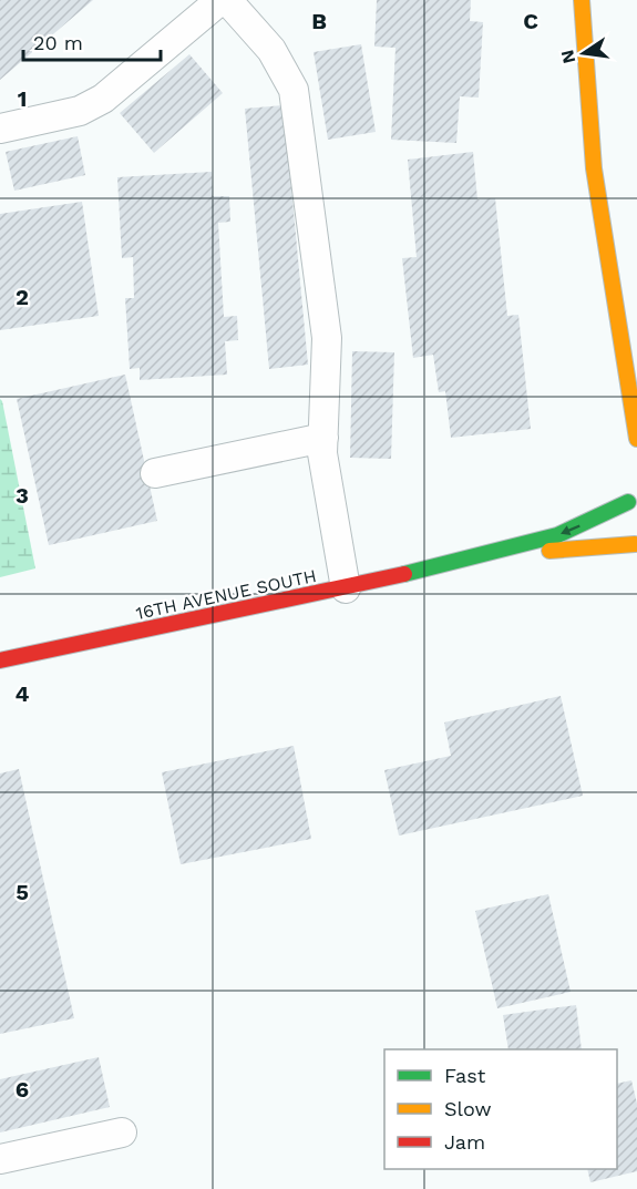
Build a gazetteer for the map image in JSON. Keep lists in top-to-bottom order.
{
  "streets": {
    "street": ["16TH AVENUE SOUTH"]
  },
  "legend": ["Fast", "Slow", "Jam"],
  "scale_bar": "20 m",
  "north": "left",
  "grid": {
    "columns": ["B", "C"],
    "rows": [
      "1",
      "2",
      "3",
      "4",
      "5",
      "6"
    ]
  }
}
